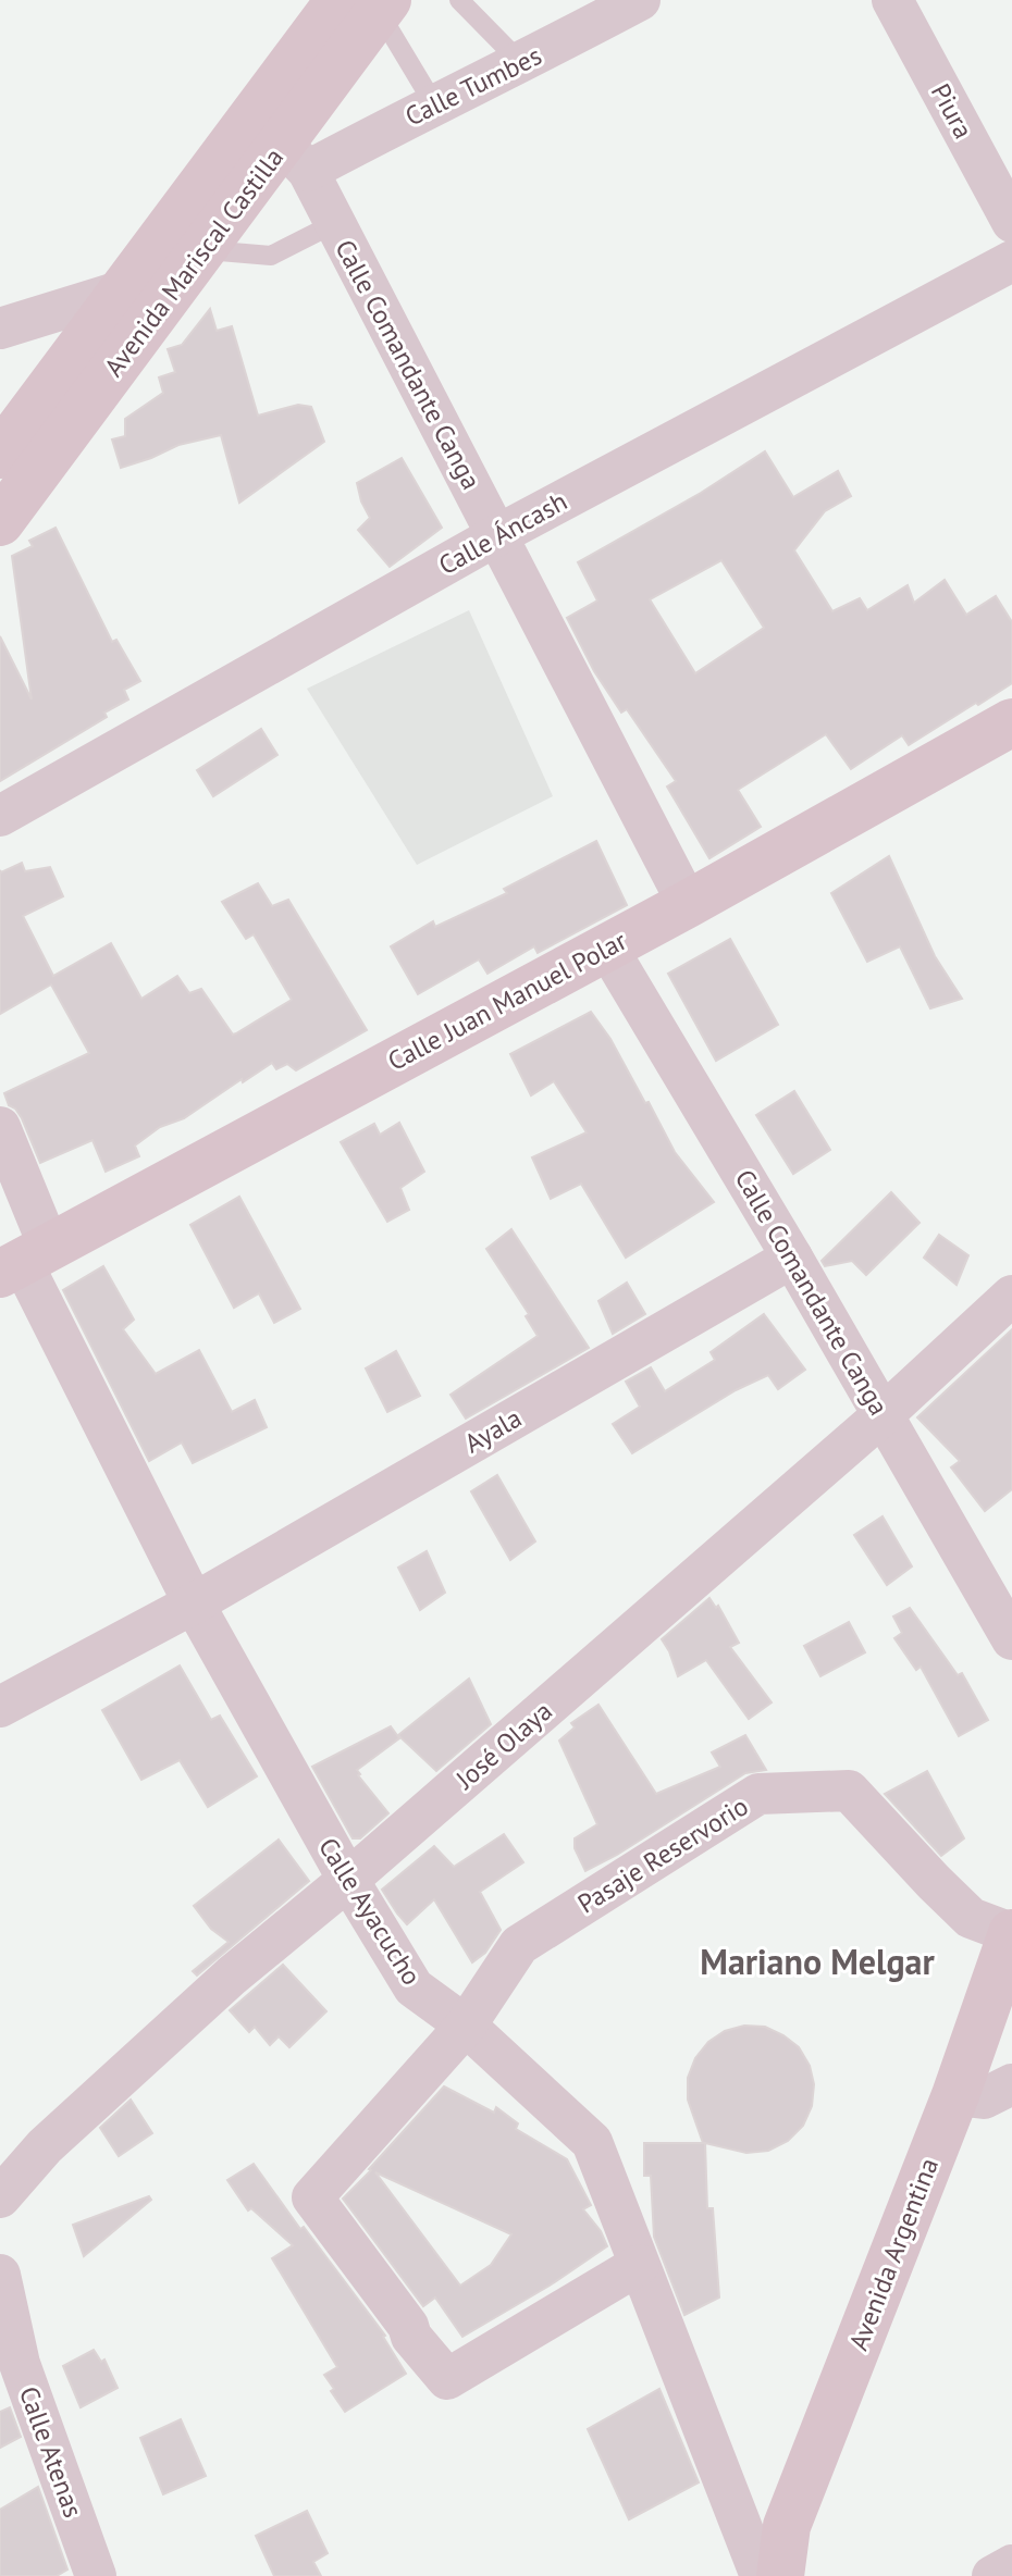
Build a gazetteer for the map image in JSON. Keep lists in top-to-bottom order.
{
  "streets": {
    "street": [
      "Calle Tumbes",
      "Piura",
      "Avenida Mariscal Castilla",
      "Calle Comandante Canga",
      "Calle Áncash",
      "Calle Juan Manuel Polar",
      "Ayala",
      "José Olaya",
      "Pasaje Reservorio",
      "Calle Ayacucho",
      "Avenida Argentina",
      "Calle Atenas"
    ]
  },
  "crossings": [
    ["Calle Tumbes", "Avenida Mariscal Castilla"],
    ["Calle Tumbes", "Calle Comandante Canga"],
    ["Avenida Mariscal Castilla", "Calle Comandante Canga"],
    ["Calle Comandante Canga", "Calle Áncash"],
    ["Calle Comandante Canga", "Calle Juan Manuel Polar"],
    ["Calle Comandante Canga", "Ayala"],
    ["Calle Comandante Canga", "José Olaya"],
    ["Calle Juan Manuel Polar", "Calle Ayacucho"],
    ["Ayala", "Calle Ayacucho"],
    ["José Olaya", "Calle Ayacucho"],
    ["Pasaje Reservorio", "Calle Ayacucho"],
    ["Pasaje Reservorio", "Avenida Argentina"]
  ],
  "districts": ["Mariano Melgar"]
}
